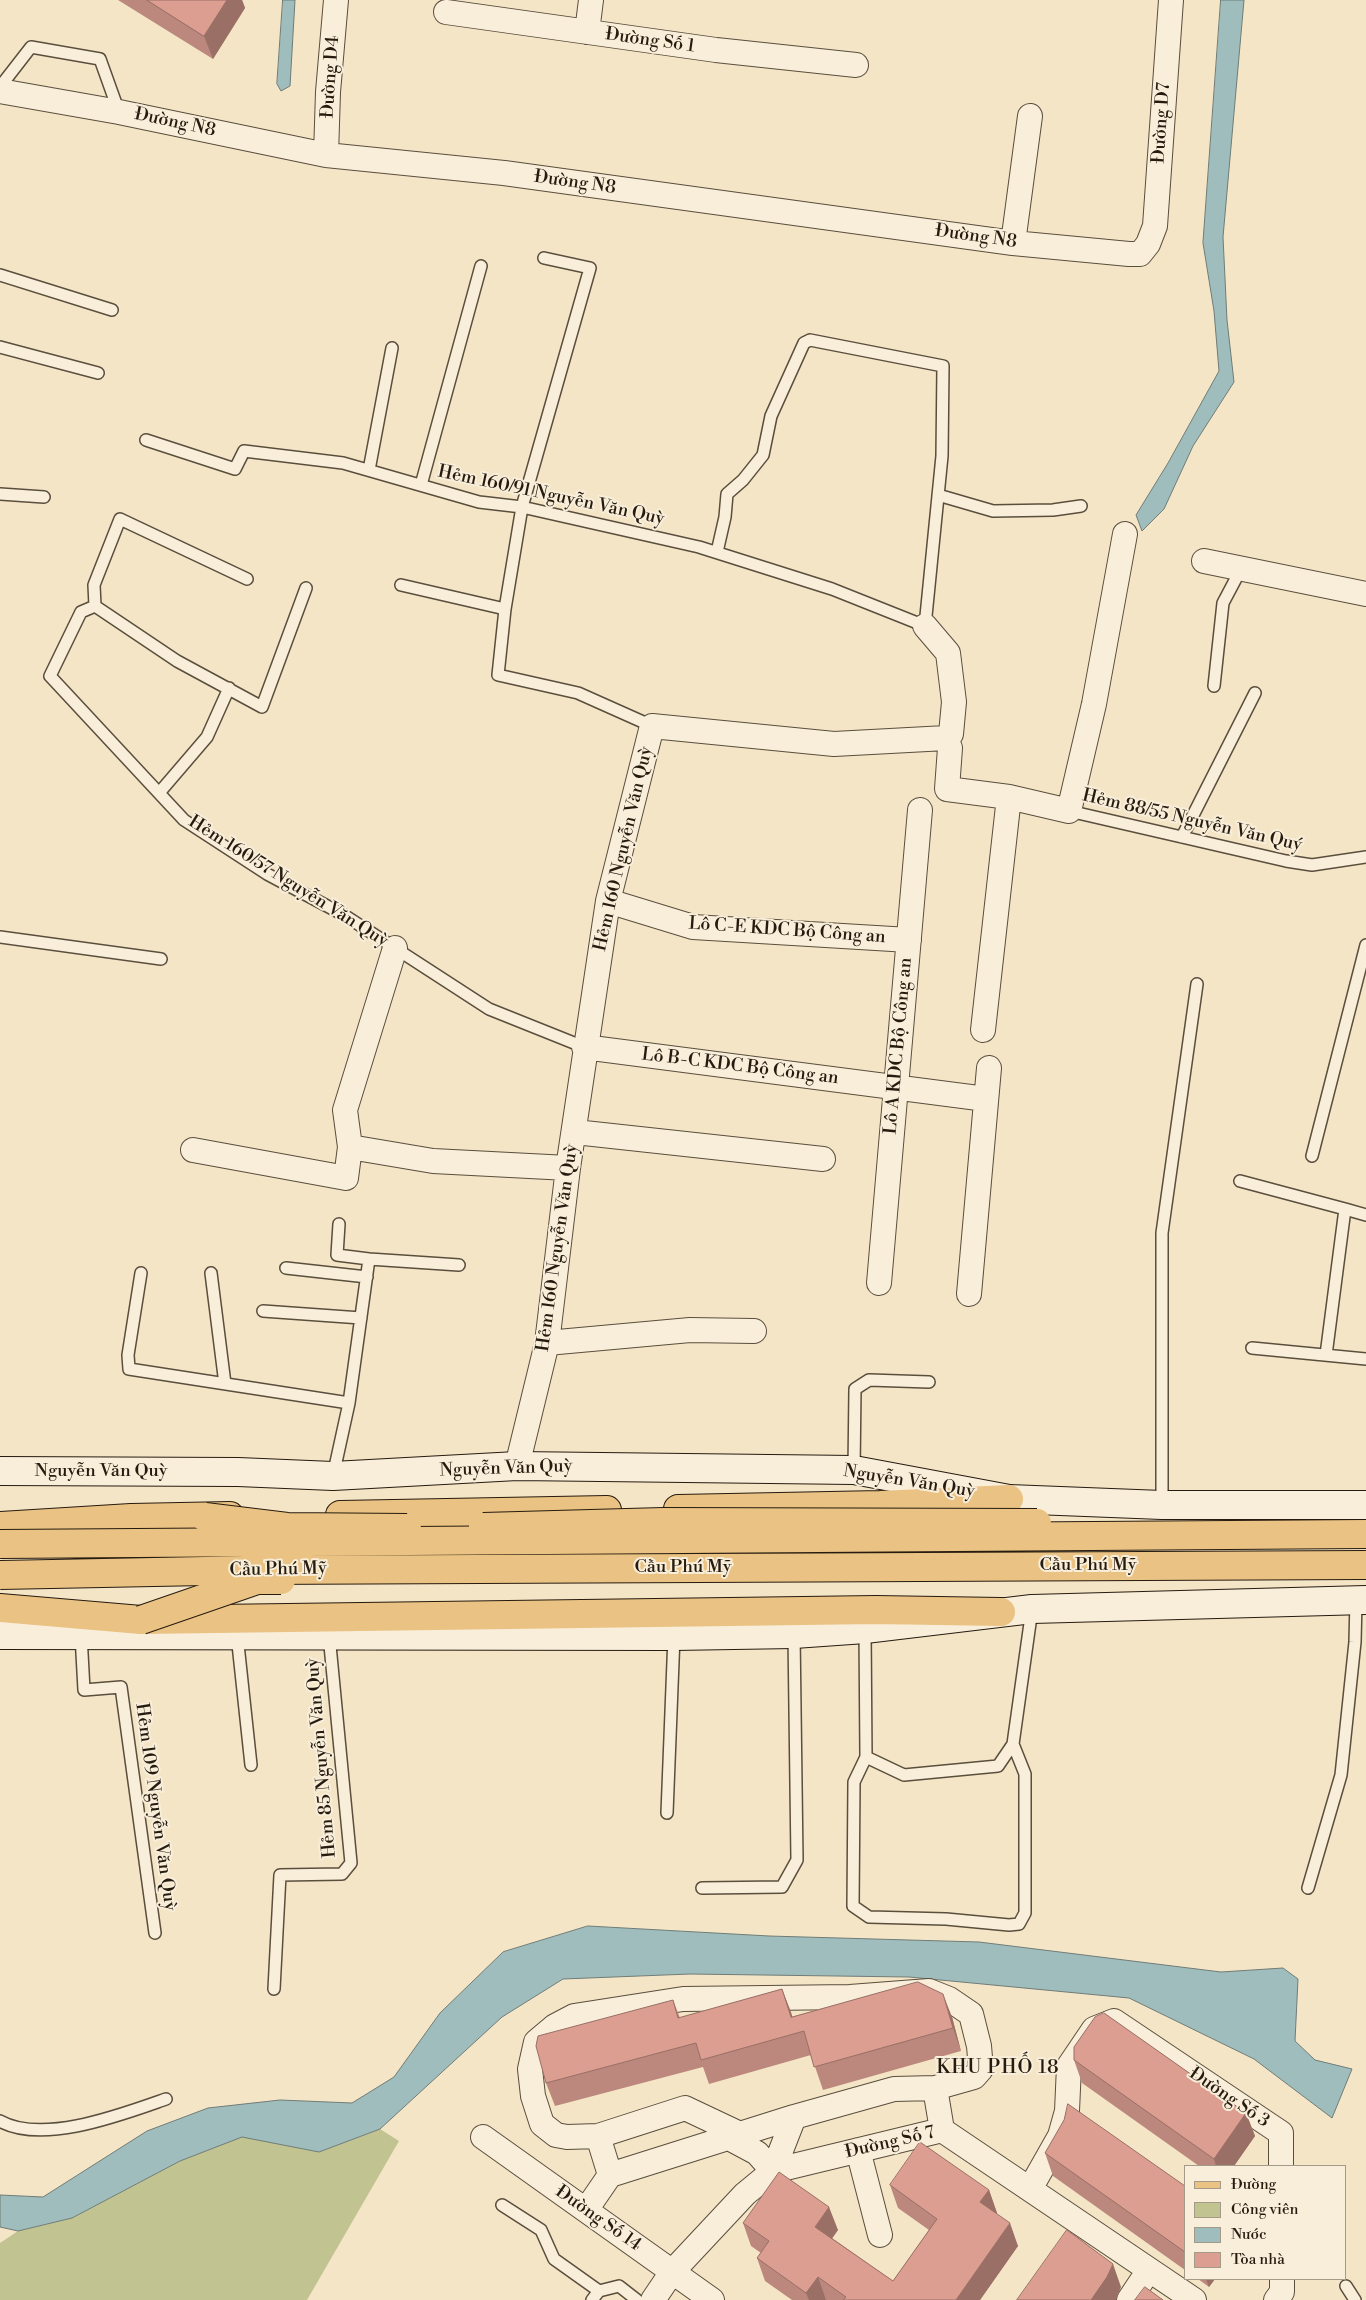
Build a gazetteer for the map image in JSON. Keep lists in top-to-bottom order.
{
  "streets": {
    "main road": ["Nguyễn Văn Quỳ", "Cầu Phú Mỹ"],
    "street": [
      "Đường Số 1",
      "Đường D4",
      "Đường N8",
      "Đường D7",
      "Hẻm 160 Nguyễn Văn Quỳ",
      "Hẻm 160/57 Nguyễn Văn Quỳ",
      "Lô C-E KDC Bộ Công an",
      "Lô A KDC Bộ Công an",
      "Lô B-C KDC Bộ Công an",
      "Đường Số 3",
      "Đường Số 7",
      "Đường Số 14"
    ],
    "lane": [
      "Hẻm 160/91 Nguyễn Văn Quỳ",
      "Hẻm 88/55 Nguyễn Văn Quý",
      "Hẻm 85 Nguyễn Văn Quỳ",
      "Hẻm 109 Nguyễn Văn Quỳ"
    ]
  },
  "crossings": [
    ["Đường D4", "Đường N8"],
    ["Đường N8", "Đường D7"],
    ["Hẻm 160 Nguyễn Văn Quỳ", "Hẻm 160/57 Nguyễn Văn Quỳ"],
    ["Hẻm 160 Nguyễn Văn Quỳ", "Lô C-E KDC Bộ Công an"],
    ["Hẻm 160 Nguyễn Văn Quỳ", "Lô B-C KDC Bộ Công an"],
    ["Hẻm 160 Nguyễn Văn Quỳ", "Nguyễn Văn Quỳ"],
    ["Hẻm 160/57 Nguyễn Văn Quỳ", "Lô B-C KDC Bộ Công an"],
    ["Lô C-E KDC Bộ Công an", "Lô A KDC Bộ Công an"],
    ["Lô A KDC Bộ Công an", "Lô B-C KDC Bộ Công an"],
    ["Đường Số 3", "Đường Số 7"],
    ["Đường Số 7", "Đường Số 14"]
  ],
  "districts": ["KHU PHỐ 18"],
  "legend": [
    "Đường",
    "Công viên",
    "Nước",
    "Tòa nhà"
  ]
}
